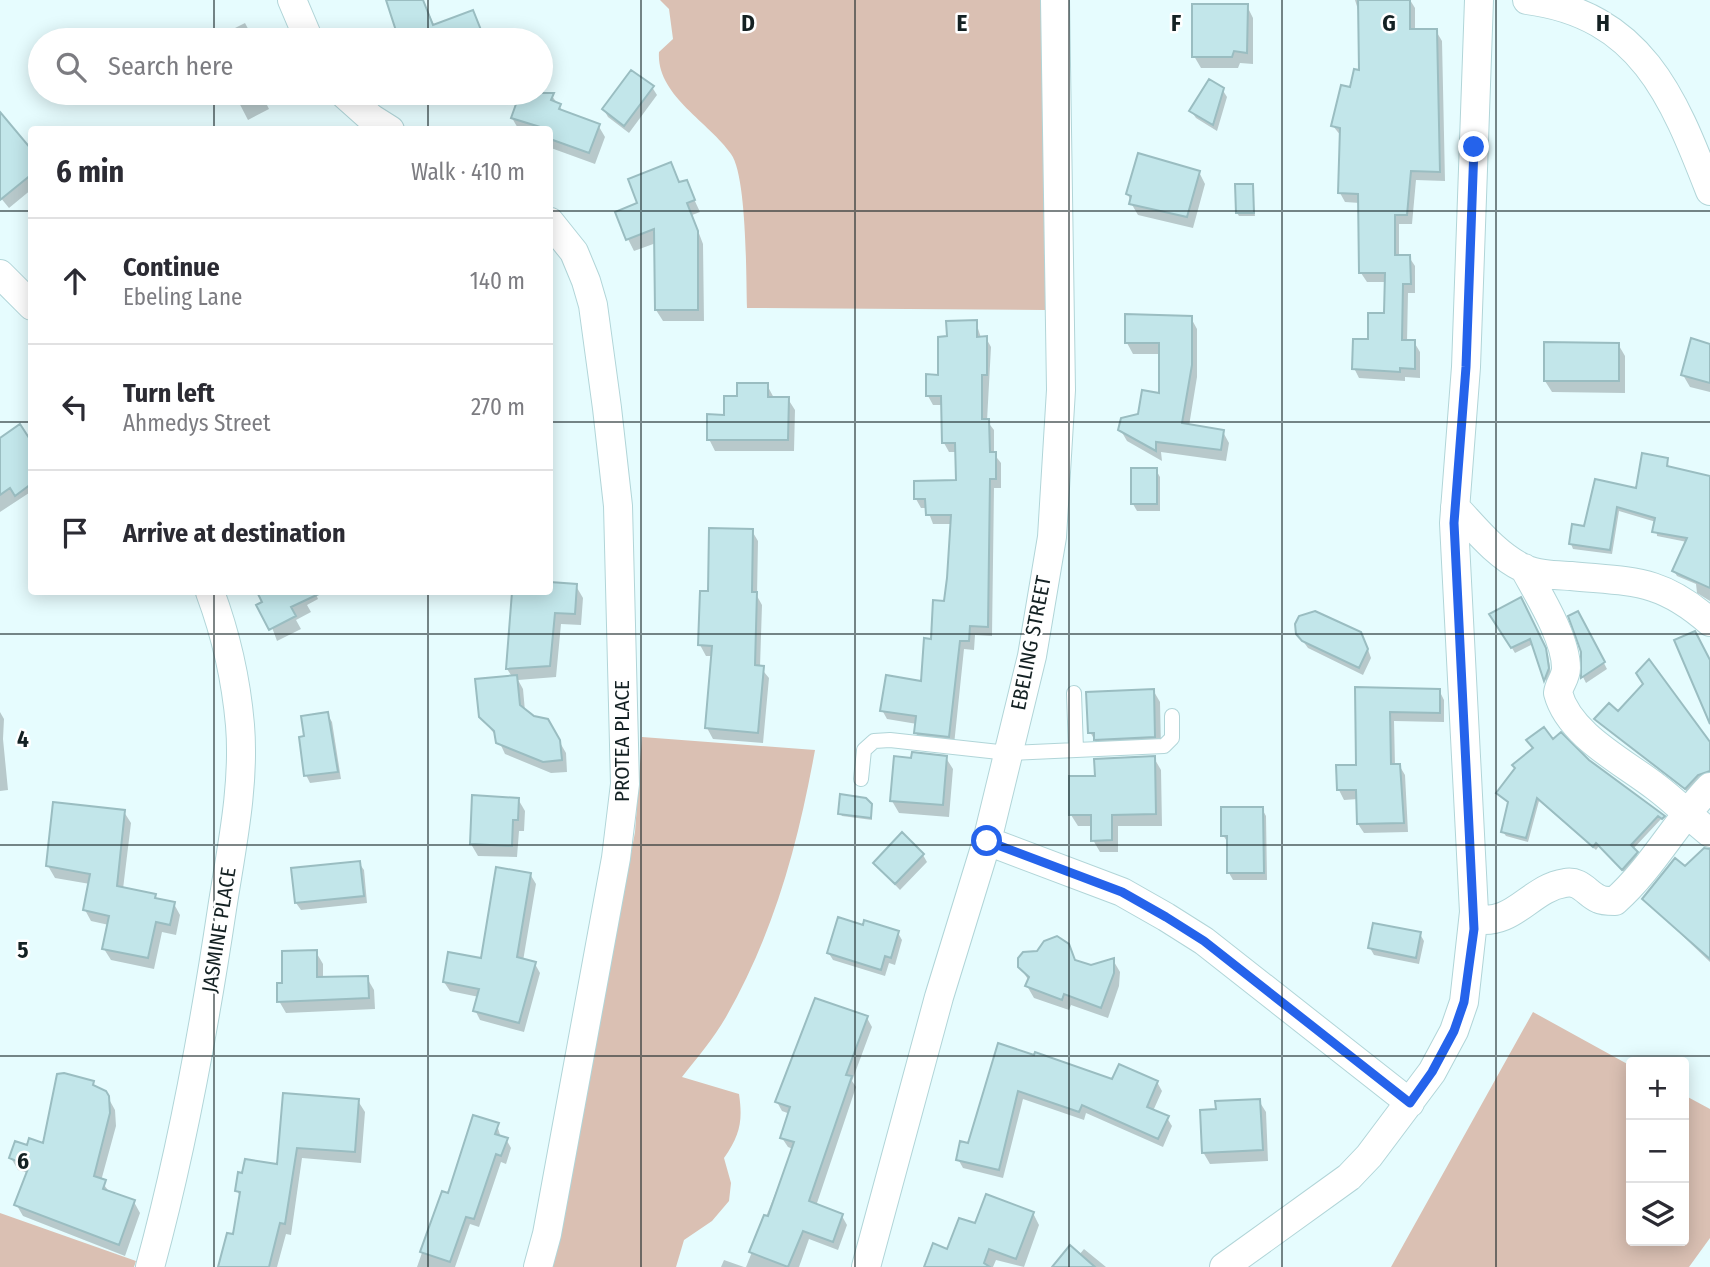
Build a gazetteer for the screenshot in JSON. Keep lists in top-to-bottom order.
{
  "streets": {
    "street": ["EBELING STREET", "PROTEA PLACE", "JASMINE PLACE"]
  },
  "page": {
    "search": "Search here",
    "heading": ["6 min", "Walk · 410 m"],
    "list": [
      ["Continue", "Ebeling Lane", "140 m"],
      ["Turn left", "Ahmedys Street", "270 m"],
      "Arrive at destination"
    ],
    "map_buttons": ["+", "−"]
  },
  "grid": {
    "columns": [
      "D",
      "E",
      "F",
      "G",
      "H"
    ],
    "rows": ["4", "5", "6"]
  }
}
